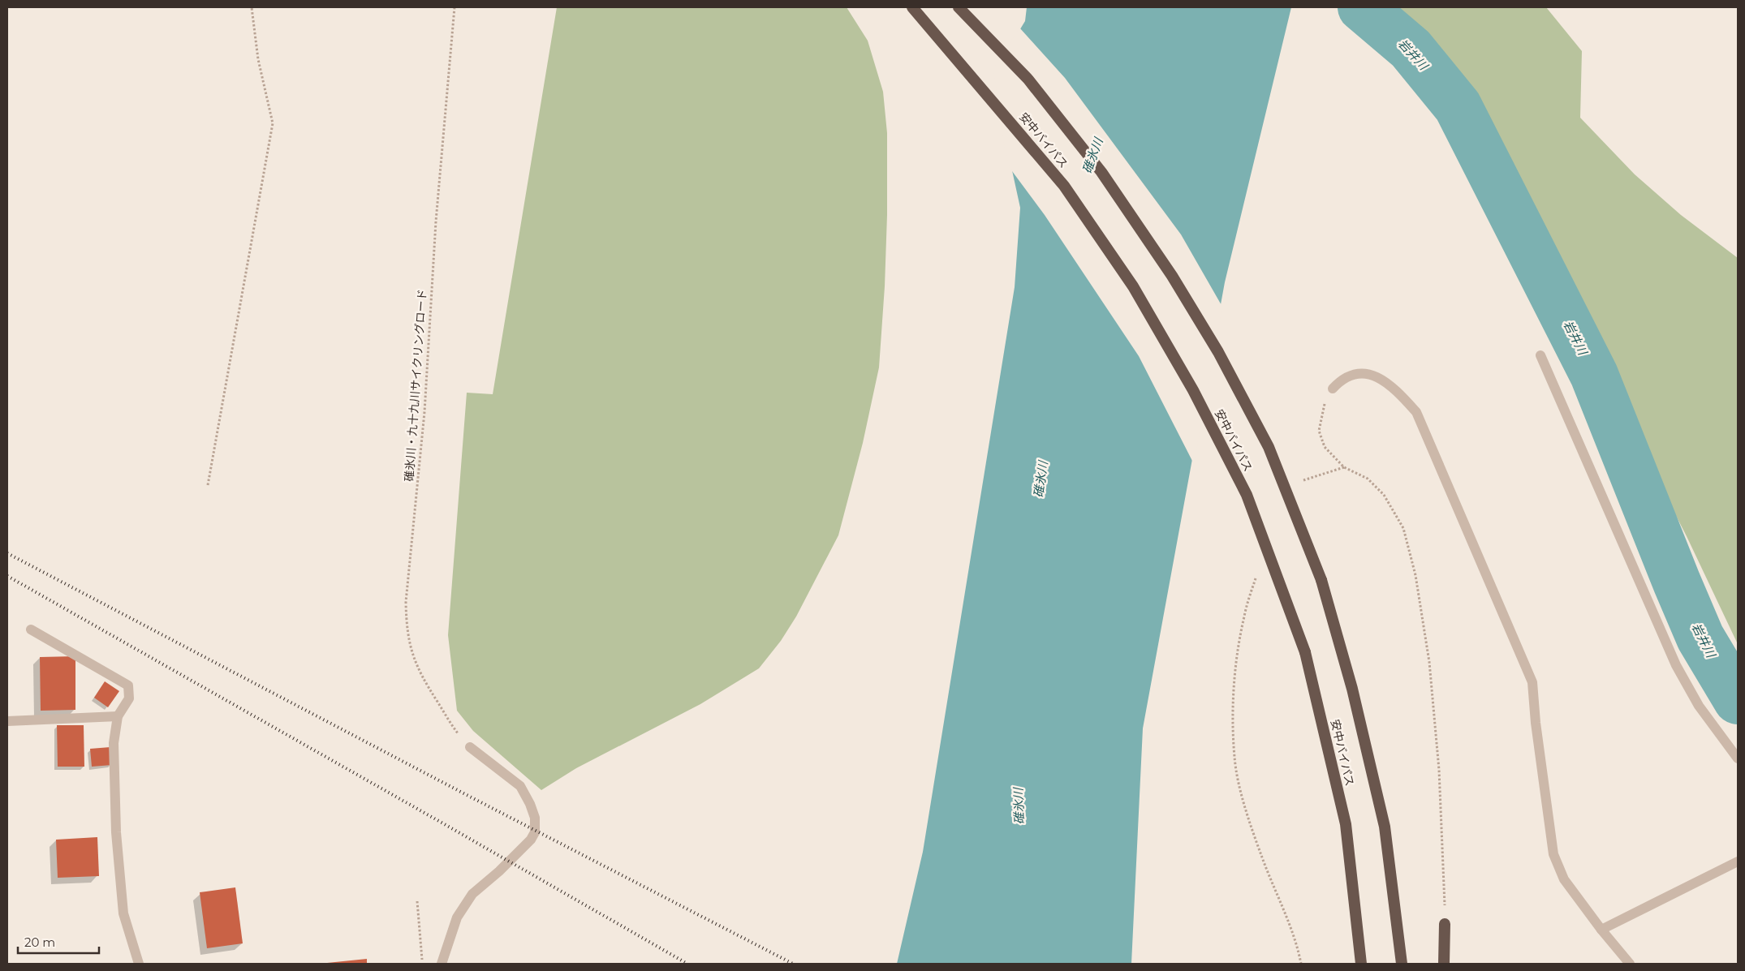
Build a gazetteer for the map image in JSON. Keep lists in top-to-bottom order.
{
  "streets": {
    "highway": ["安中バイパス"],
    "path": ["碓氷川・九十九川サイクリングロード"]
  },
  "water": ["岩井川", "碓氷川"],
  "scale_bar": "20 m"
}
